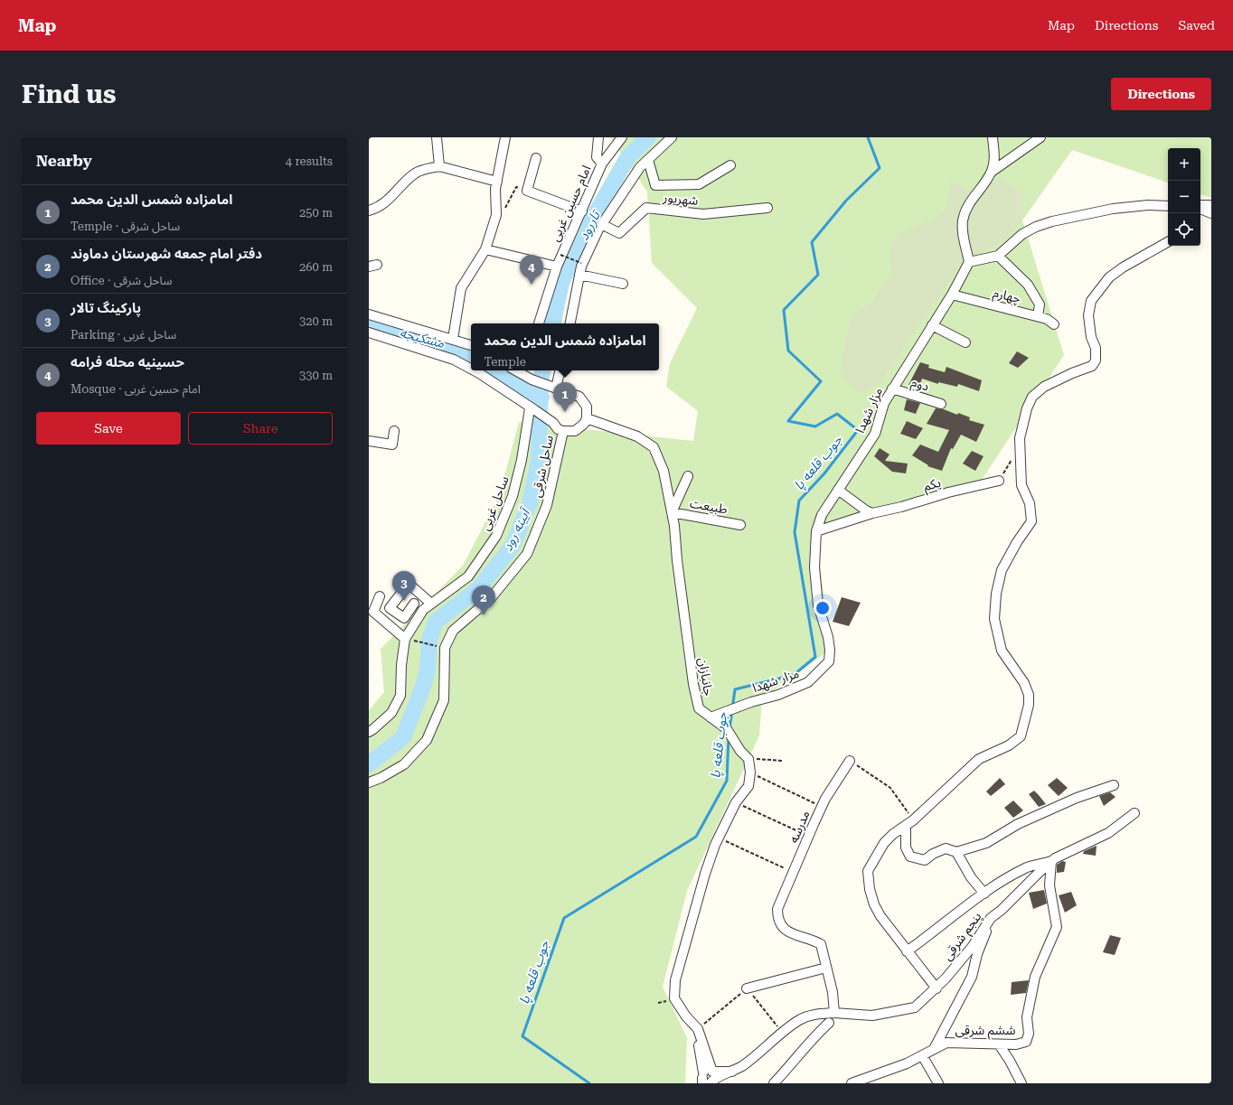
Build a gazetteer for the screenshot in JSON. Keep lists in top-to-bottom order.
{
  "streets": {
    "street": [
      "شهریور",
      "امام حسین غربی",
      "چهارم",
      "دوم",
      "مزار شهدا",
      "ساحل شرقی",
      "یکم",
      "ساحل غربی",
      "طبیعت",
      "جانبازان",
      "مدرسه",
      "پنجم شرقی",
      "ششم شرقی"
    ]
  },
  "crossings": [
    ["چهارم", "مزار شهدا"],
    ["دوم", "مزار شهدا"],
    ["مزار شهدا", "یکم"],
    ["مزار شهدا", "جانبازان"],
    ["طبیعت", "جانبازان"],
    ["پنجم شرقی", "ششم شرقی"]
  ],
  "water": [
    "تاررود",
    "مشکیجه",
    "جوب قلعه پا",
    "آیینه رود"
  ],
  "page": {
    "header": "Map",
    "nav": ["Map", "Directions", "Saved"],
    "buttons": [
      "Directions",
      ["Save", "Share"]
    ],
    "title": "Find us",
    "heading": ["Nearby", "4 results"],
    "map_buttons": ["+", "−"],
    "list": [
      {
        "mark": "1",
        "name": "امامزاده شمس الدین محمد",
        "note": "Temple · ساحل شرقی",
        "value": "250 m"
      },
      {
        "mark": "2",
        "name": "دفتر امام جمعه شهرستان دماوند",
        "note": "Office · ساحل شرقی",
        "value": "260 m"
      },
      {
        "mark": "3",
        "name": "پارکینگ تالار",
        "note": "Parking · ساحل غربی",
        "value": "320 m"
      },
      {
        "mark": "4",
        "name": "حسینیه محله فرامه",
        "note": "Mosque · امام حسین غربی",
        "value": "330 m"
      }
    ],
    "pins": [
      "4",
      "1",
      "3",
      "2"
    ],
    "popup": ["امامزاده شمس الدین محمد", "Temple"]
  }
}
